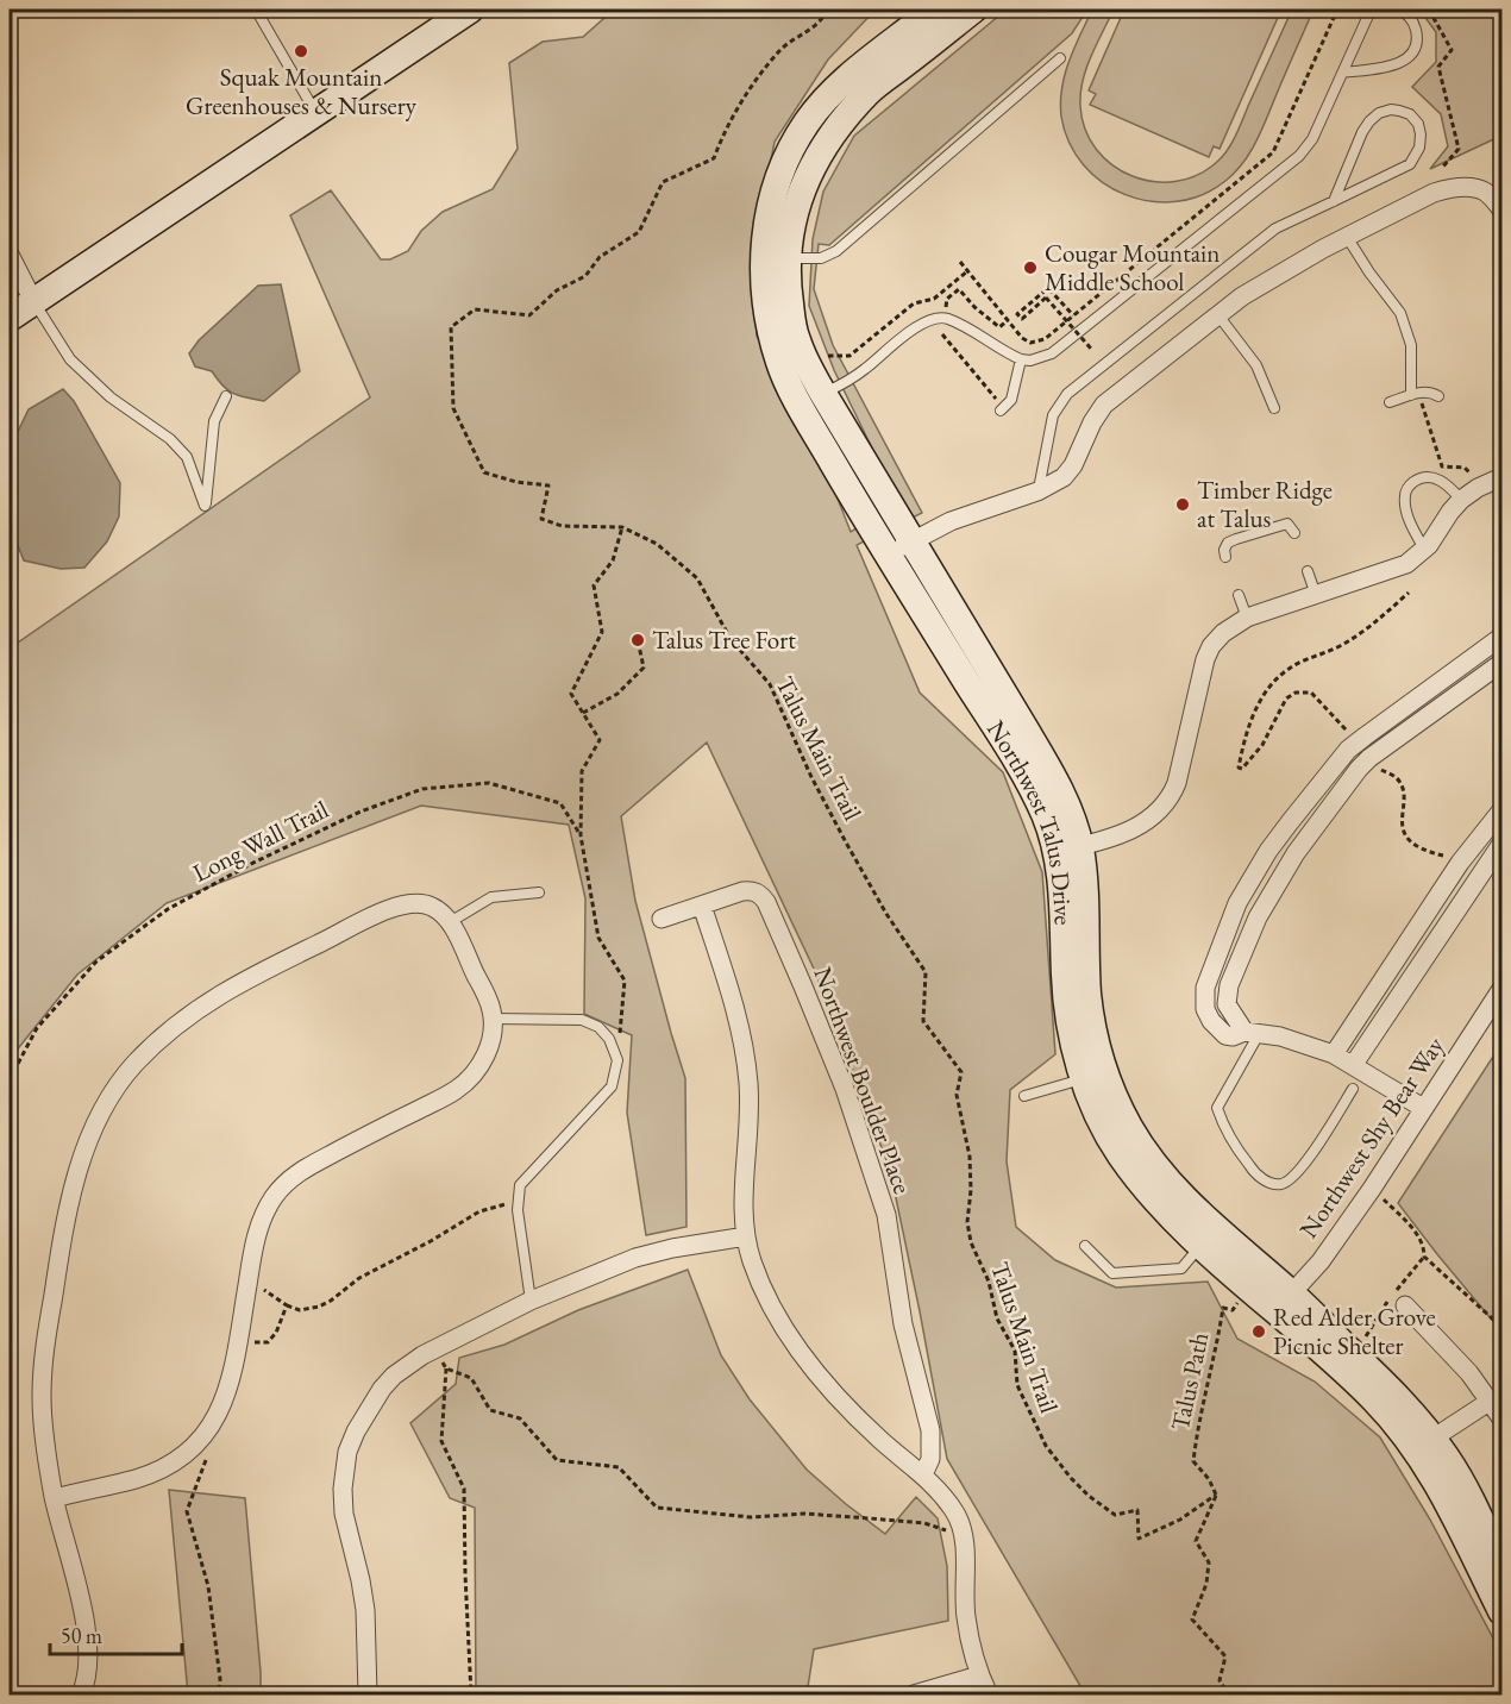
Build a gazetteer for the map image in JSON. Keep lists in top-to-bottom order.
{
  "streets": {
    "street": ["Northwest Talus Drive", "Northwest Boulder Place", "Northwest Shy Bear Way"],
    "path": ["Talus Main Trail", "Long Wall Trail", "Talus Path"]
  },
  "crossings": [
    ["Talus Main Trail", "Talus Path"],
    ["Northwest Talus Drive", "Northwest Shy Bear Way"],
    ["Northwest Talus Drive", "Talus Path"]
  ],
  "places": [
    "Squak Mountain Greenhouses & Nursery",
    "Cougar Mountain Middle School",
    "Timber Ridge at Talus",
    "Talus Tree Fort",
    "Red Alder Grove Picnic Shelter"
  ],
  "scale_bar": "50 m"
}
